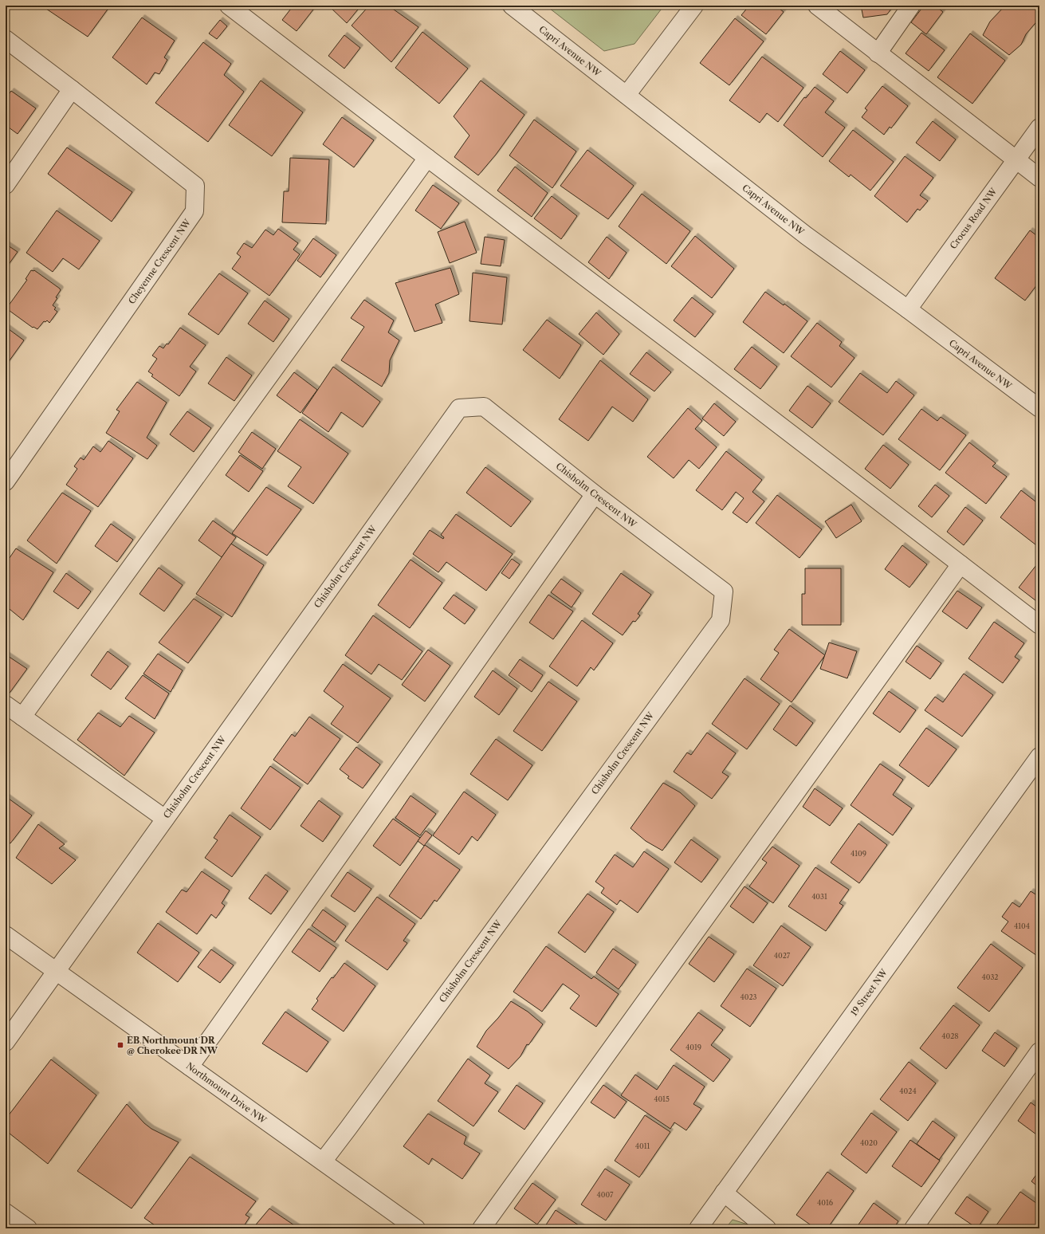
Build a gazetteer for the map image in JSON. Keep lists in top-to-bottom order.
{
  "streets": {
    "street": [
      "Capri Avenue NW",
      "Crocus Road NW",
      "Cheyenne Crescent NW",
      "Chisholm Crescent NW",
      "19 Street NW",
      "Northmount Drive NW"
    ]
  },
  "crossings": [
    ["Capri Avenue NW", "Crocus Road NW"],
    ["Chisholm Crescent NW", "Northmount Drive NW"]
  ],
  "places": {
    "transit": ["EB Northmount DR @ Cherokee DR NW"]
  },
  "house_numbers": [
    "4109",
    "4031",
    "4104",
    "4027",
    "4032",
    "4023",
    "4028",
    "4019",
    "4024",
    "4015",
    "4020",
    "4011",
    "4007",
    "4016"
  ]
}
